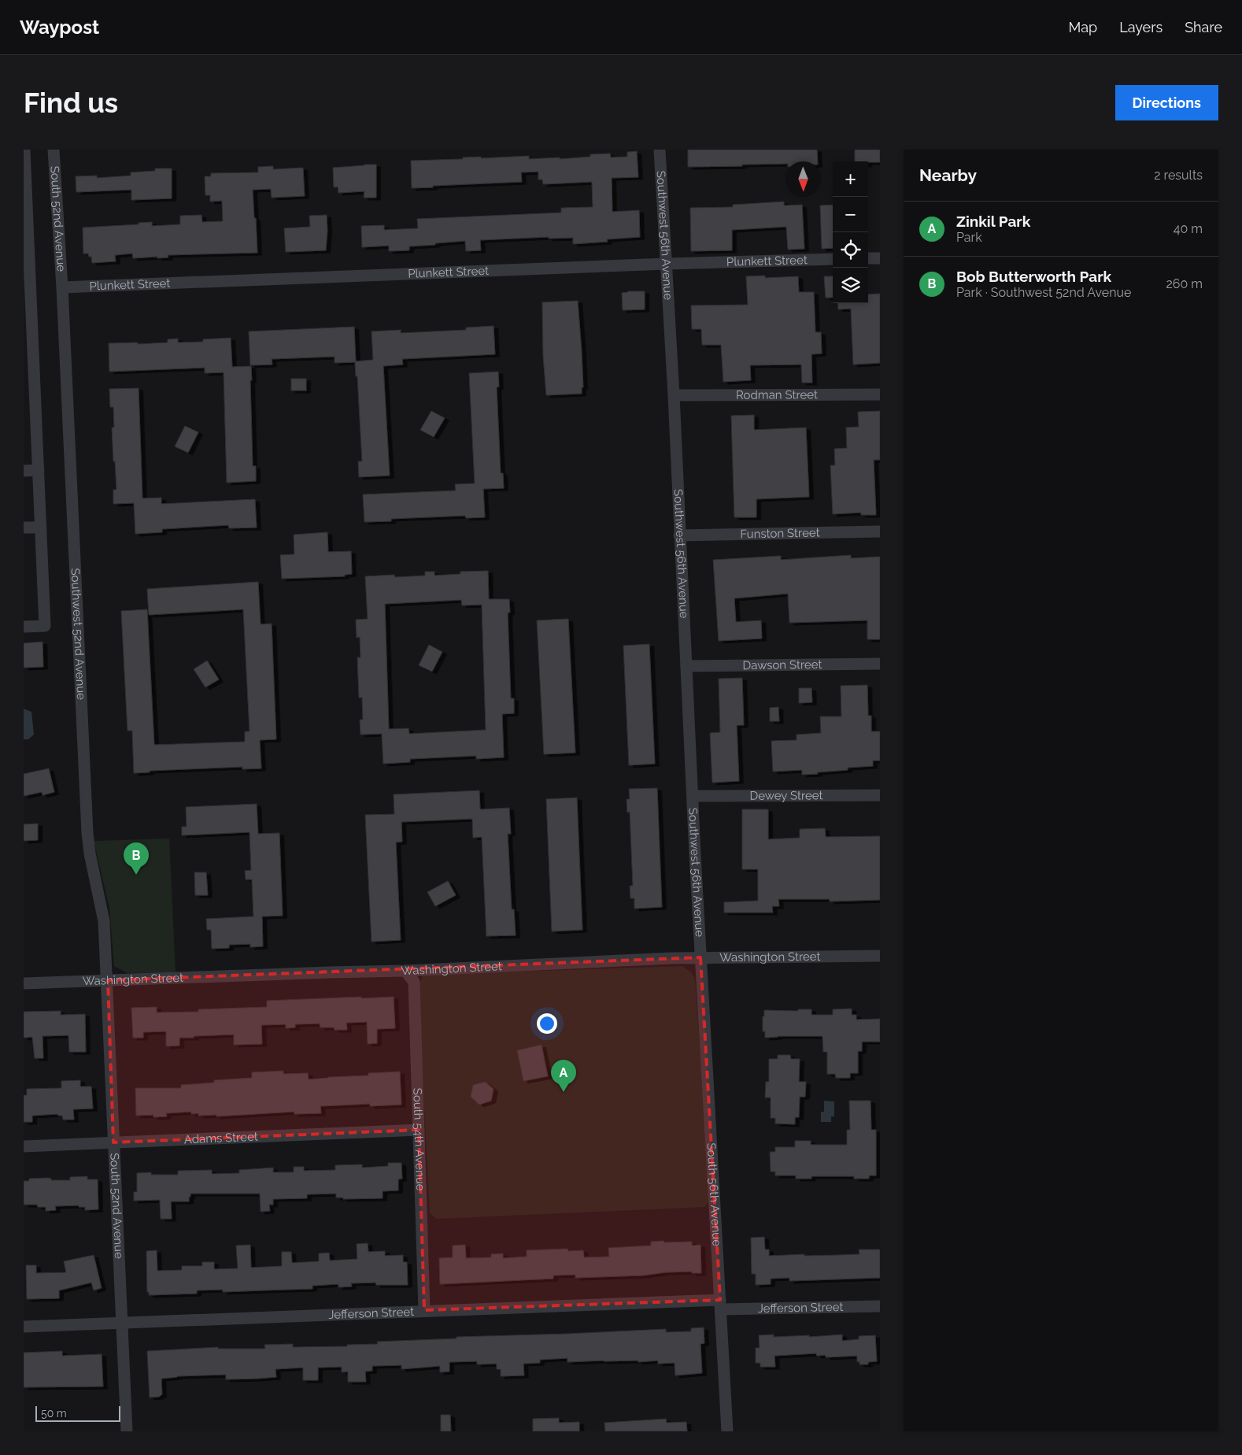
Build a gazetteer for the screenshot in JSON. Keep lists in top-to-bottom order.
{
  "streets": {
    "street": [
      "South 52nd Avenue",
      "Southwest 56th Avenue",
      "Plunkett Street",
      "Rodman Street",
      "Funston Street",
      "Southwest 52nd Avenue",
      "Dawson Street",
      "Dewey Street",
      "Washington Street",
      "Adams Street",
      "South 54th Avenue",
      "South 56th Avenue",
      "Jefferson Street"
    ]
  },
  "crossings": [
    ["South 52nd Avenue", "Plunkett Street"],
    ["South 52nd Avenue", "Southwest 52nd Avenue"],
    ["South 52nd Avenue", "Washington Street"],
    ["South 52nd Avenue", "Adams Street"],
    ["South 52nd Avenue", "Jefferson Street"],
    ["Southwest 56th Avenue", "Plunkett Street"],
    ["Southwest 56th Avenue", "Rodman Street"],
    ["Southwest 56th Avenue", "Funston Street"],
    ["Southwest 56th Avenue", "Dawson Street"],
    ["Southwest 56th Avenue", "Dewey Street"],
    ["Southwest 56th Avenue", "Washington Street"],
    ["Southwest 56th Avenue", "South 56th Avenue"],
    ["Plunkett Street", "Southwest 52nd Avenue"],
    ["Southwest 52nd Avenue", "Washington Street"],
    ["Washington Street", "South 54th Avenue"],
    ["Washington Street", "South 56th Avenue"],
    ["Adams Street", "South 54th Avenue"],
    ["South 54th Avenue", "Jefferson Street"],
    ["South 56th Avenue", "Jefferson Street"]
  ],
  "scale_bar": "50 m",
  "north": "bottom",
  "page": {
    "header": "Waypost",
    "nav": ["Map", "Layers", "Share"],
    "buttons": "Directions",
    "title": "Find us",
    "heading": ["Nearby", "2 results"],
    "map_buttons": ["+", "−"],
    "list": [
      {
        "mark": "A",
        "name": "Zinkil Park",
        "note": "Park",
        "value": "40 m"
      },
      {
        "mark": "B",
        "name": "Bob Butterworth Park",
        "note": "Park · Southwest 52nd Avenue",
        "value": "260 m"
      }
    ],
    "pins": ["B", "A"],
    "scale": "50 m"
  }
}
